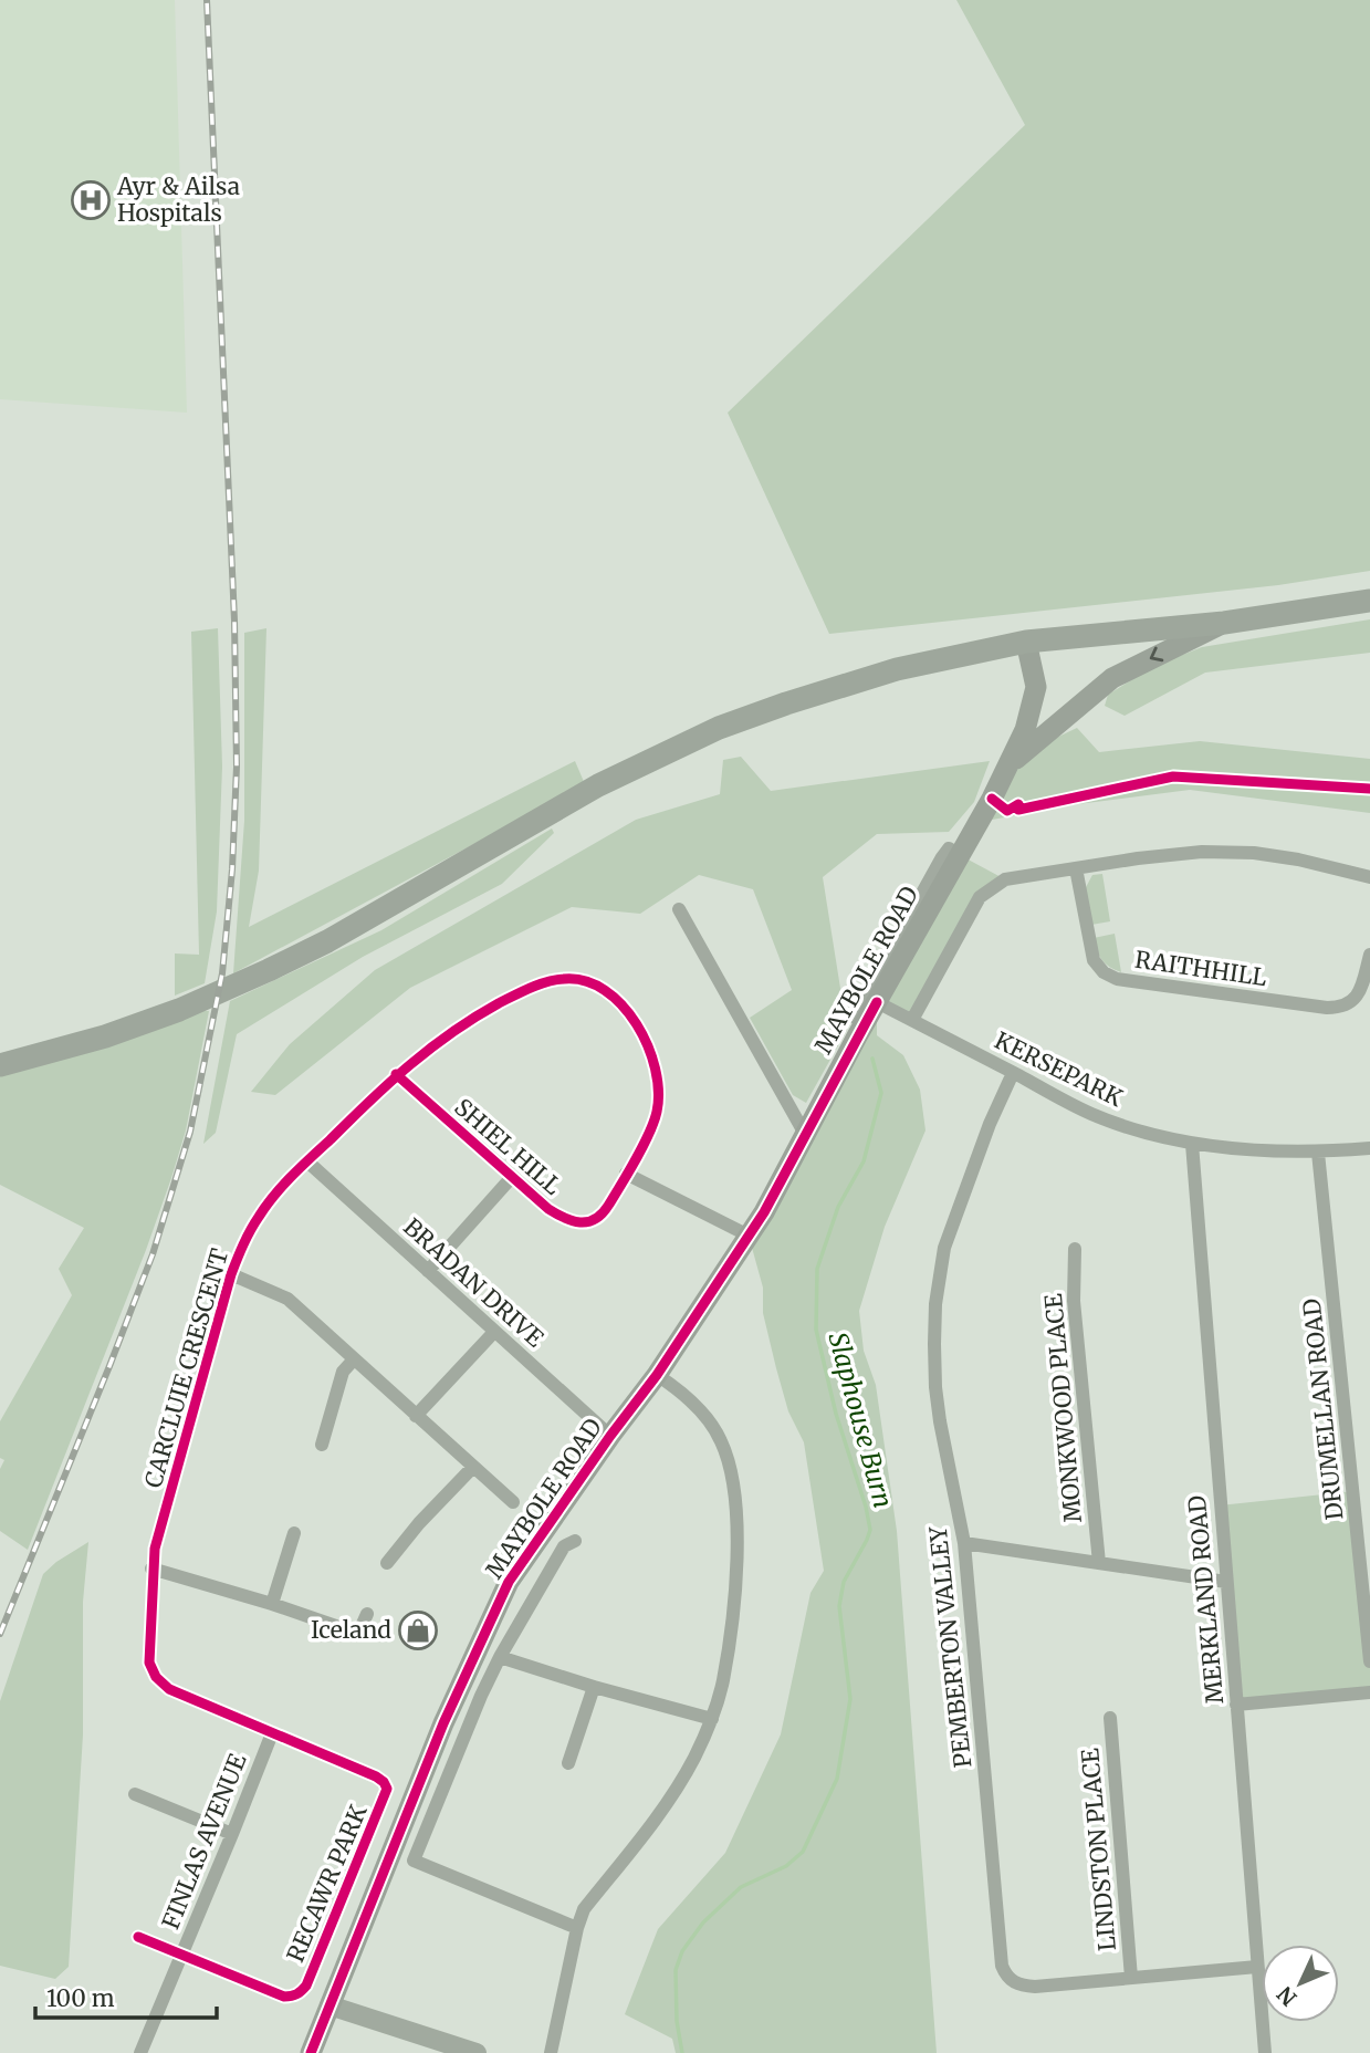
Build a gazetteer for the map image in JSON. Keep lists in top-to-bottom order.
{
  "streets": {
    "main road": ["MAYBOLE ROAD"],
    "street": [
      "RAITHHILL",
      "KERSEPARK",
      "SHIEL HILL",
      "BRADAN DRIVE",
      "CARCLUIE CRESCENT",
      "MONKWOOD PLACE",
      "DRUMELLAN ROAD",
      "MERKLAND ROAD",
      "PEMBERTON VALLEY",
      "FINLAS AVENUE",
      "LINDSTON PLACE",
      "RECAWR PARK"
    ]
  },
  "crossings": [
    ["MAYBOLE ROAD", "KERSEPARK"],
    ["MAYBOLE ROAD", "BRADAN DRIVE"],
    ["KERSEPARK", "DRUMELLAN ROAD"],
    ["KERSEPARK", "MERKLAND ROAD"],
    ["KERSEPARK", "PEMBERTON VALLEY"],
    ["SHIEL HILL", "CARCLUIE CRESCENT"],
    ["BRADAN DRIVE", "CARCLUIE CRESCENT"],
    ["CARCLUIE CRESCENT", "FINLAS AVENUE"],
    ["CARCLUIE CRESCENT", "RECAWR PARK"],
    ["MERKLAND ROAD", "PEMBERTON VALLEY"],
    ["PEMBERTON VALLEY", "LINDSTON PLACE"],
    ["FINLAS AVENUE", "RECAWR PARK"]
  ],
  "water": ["Slaphouse Burn"],
  "places": {
    "hospital": ["Ayr & Ailsa Hospitals"],
    "shop": ["Iceland"]
  },
  "scale_bar": "100 m",
  "north": "bottom left"
}
